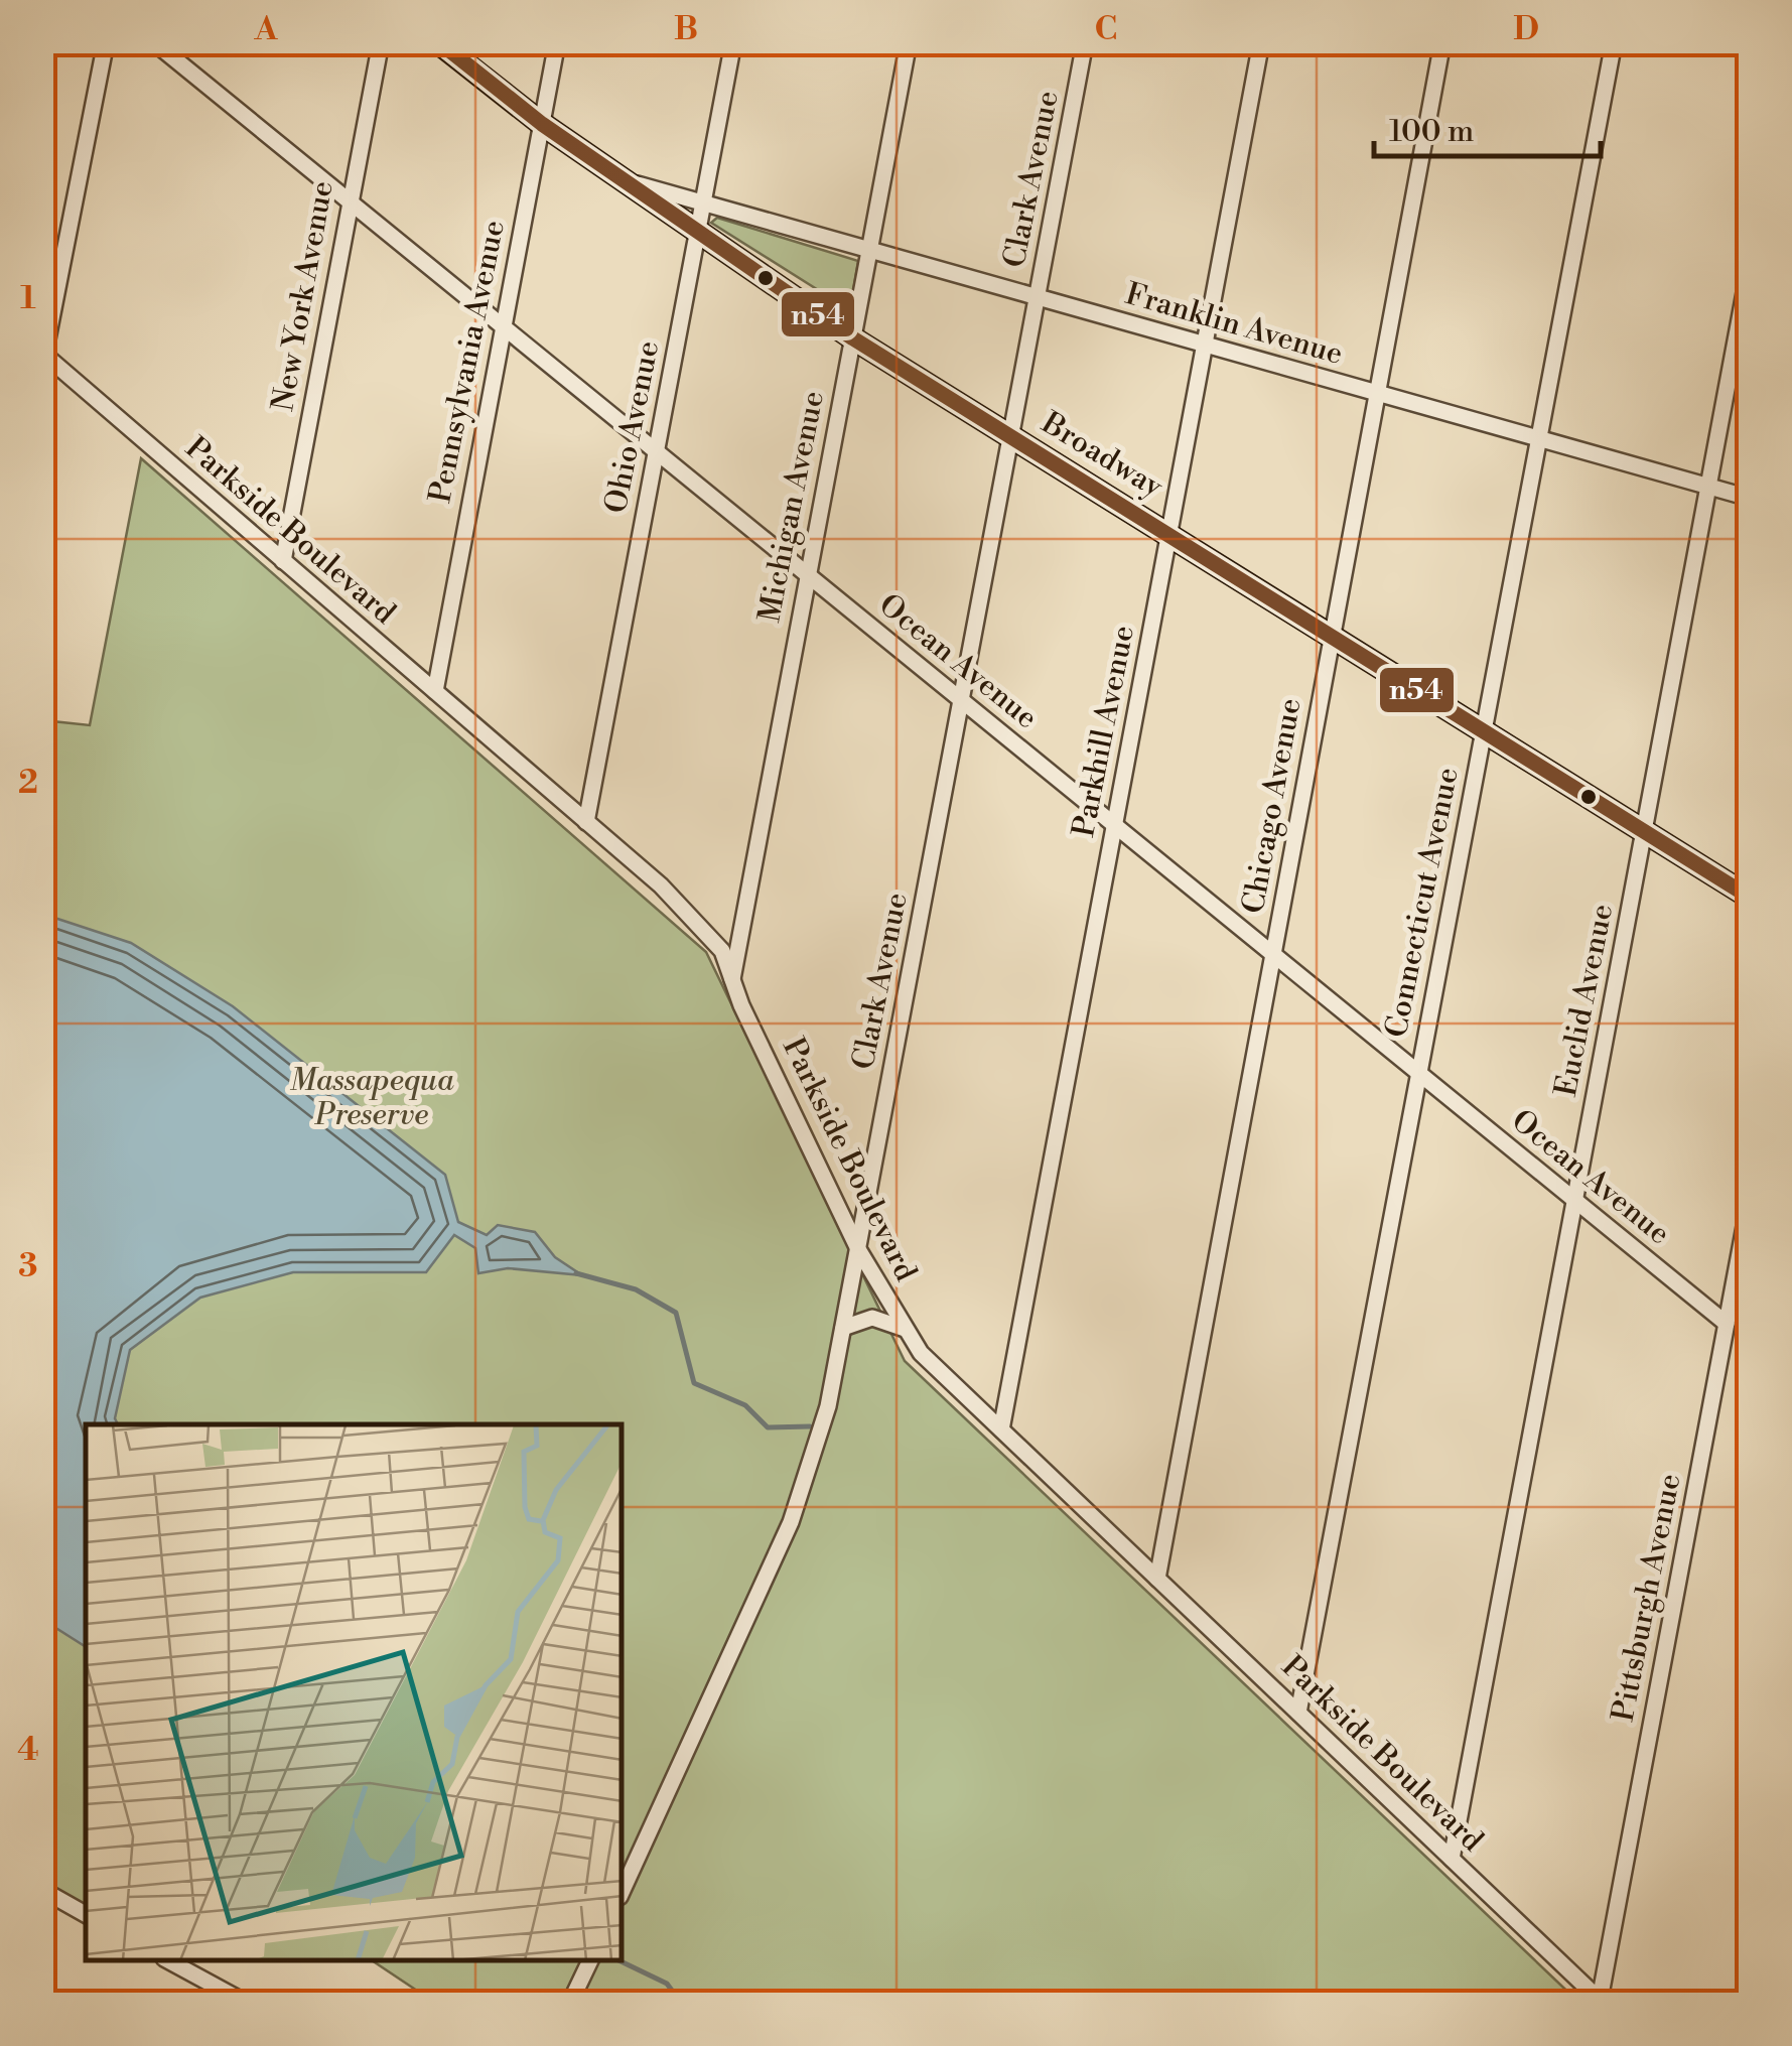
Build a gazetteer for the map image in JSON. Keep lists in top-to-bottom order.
{
  "streets": {
    "main road": ["Broadway"],
    "street": [
      "Clark Avenue",
      "New York Avenue",
      "Franklin Avenue",
      "Pennsylvania Avenue",
      "Ohio Avenue",
      "Michigan Avenue",
      "Parkside Boulevard",
      "Ocean Avenue",
      "Parkhill Avenue",
      "Chicago Avenue",
      "Connecticut Avenue",
      "Euclid Avenue",
      "Pittsburgh Avenue"
    ]
  },
  "crossings": [
    ["Clark Avenue", "Franklin Avenue"],
    ["Clark Avenue", "Broadway"],
    ["Clark Avenue", "Parkside Boulevard"],
    ["Clark Avenue", "Ocean Avenue"],
    ["New York Avenue", "Parkside Boulevard"],
    ["New York Avenue", "Ocean Avenue"],
    ["Franklin Avenue", "Ohio Avenue"],
    ["Franklin Avenue", "Broadway"],
    ["Franklin Avenue", "Michigan Avenue"],
    ["Franklin Avenue", "Parkhill Avenue"],
    ["Franklin Avenue", "Chicago Avenue"],
    ["Franklin Avenue", "Connecticut Avenue"],
    ["Franklin Avenue", "Euclid Avenue"],
    ["Pennsylvania Avenue", "Broadway"],
    ["Pennsylvania Avenue", "Parkside Boulevard"],
    ["Pennsylvania Avenue", "Ocean Avenue"],
    ["Ohio Avenue", "Broadway"],
    ["Ohio Avenue", "Parkside Boulevard"],
    ["Ohio Avenue", "Ocean Avenue"],
    ["Broadway", "Michigan Avenue"],
    ["Broadway", "Parkhill Avenue"],
    ["Broadway", "Chicago Avenue"],
    ["Broadway", "Connecticut Avenue"],
    ["Broadway", "Euclid Avenue"],
    ["Michigan Avenue", "Parkside Boulevard"],
    ["Michigan Avenue", "Ocean Avenue"],
    ["Parkside Boulevard", "Parkhill Avenue"],
    ["Parkside Boulevard", "Chicago Avenue"],
    ["Parkside Boulevard", "Connecticut Avenue"],
    ["Parkside Boulevard", "Euclid Avenue"],
    ["Parkside Boulevard", "Pittsburgh Avenue"],
    ["Ocean Avenue", "Parkhill Avenue"],
    ["Ocean Avenue", "Chicago Avenue"],
    ["Ocean Avenue", "Connecticut Avenue"],
    ["Ocean Avenue", "Euclid Avenue"],
    ["Ocean Avenue", "Pittsburgh Avenue"]
  ],
  "parks": ["Massapequa Preserve"],
  "lines": ["transit line n54"],
  "scale_bar": "100 m",
  "grid": {
    "columns": [
      "A",
      "B",
      "C",
      "D"
    ],
    "rows": [
      "1",
      "2",
      "3",
      "4"
    ]
  }
}
